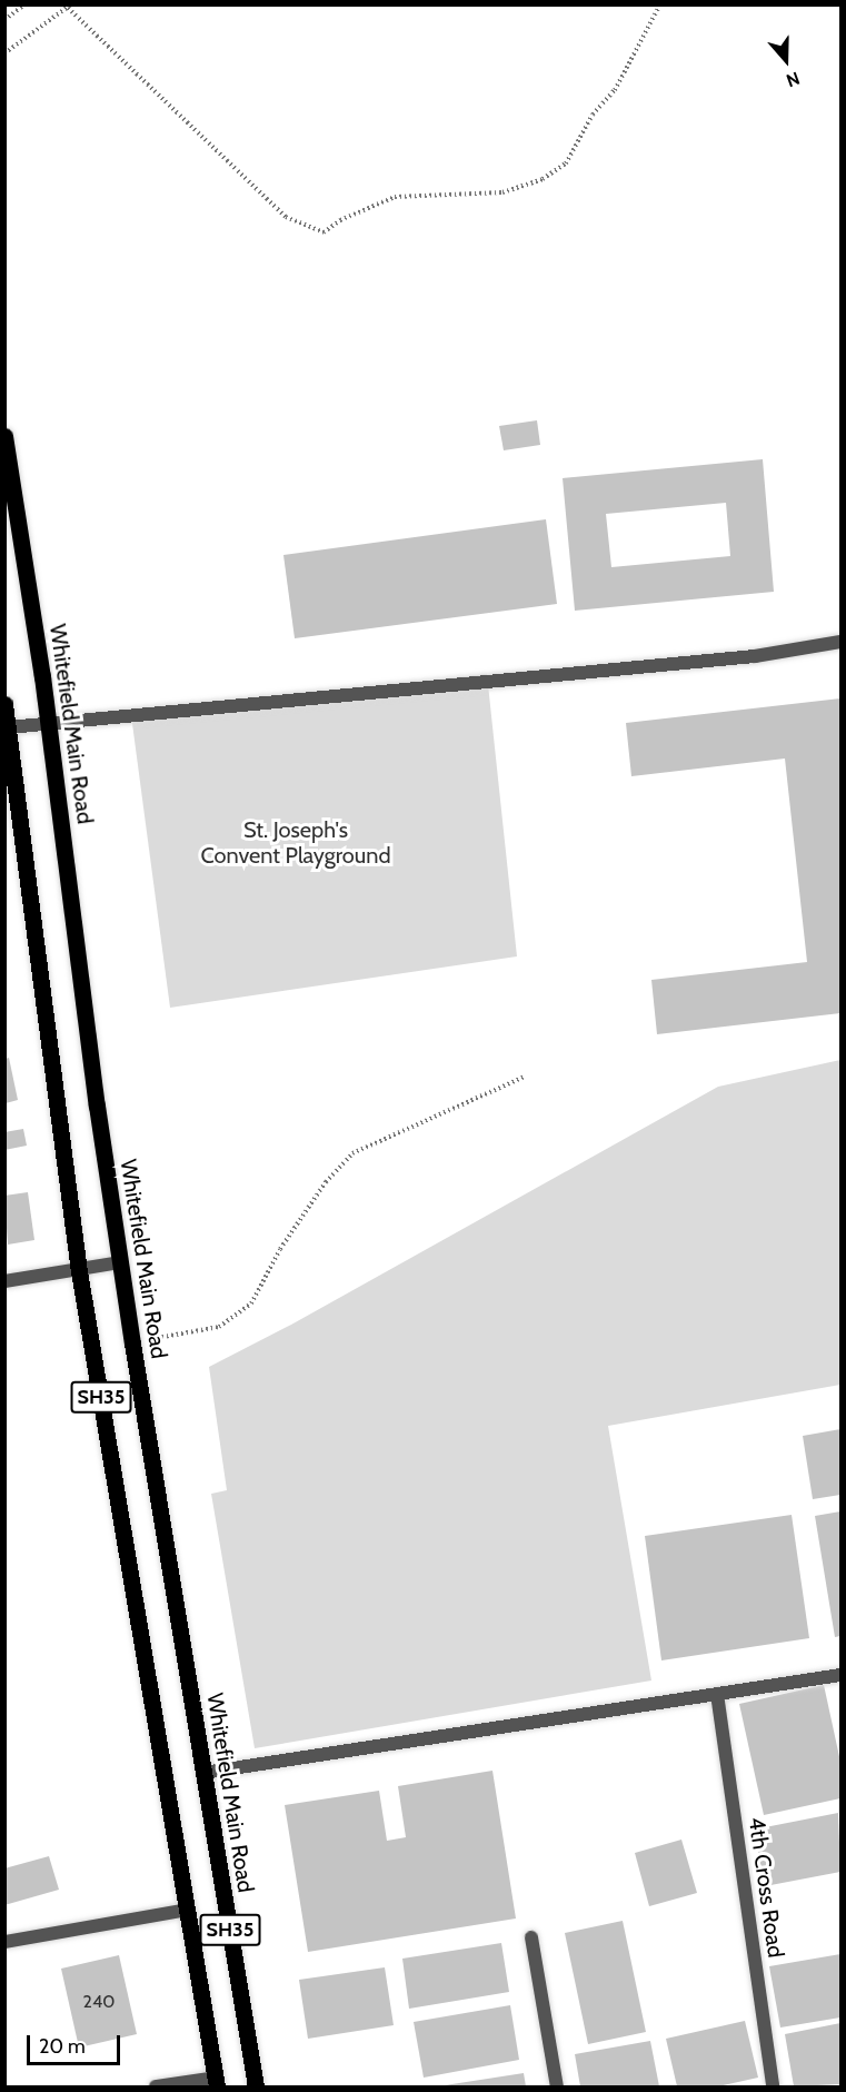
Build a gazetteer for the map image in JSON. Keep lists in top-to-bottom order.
{
  "streets": {
    "main road": ["Whitefield Main Road", "SH35"],
    "street": ["4th Cross Road"]
  },
  "parks": ["St. Joseph's Convent Playground"],
  "house_numbers": ["240"],
  "scale_bar": "20 m",
  "north": "bottom"
}
